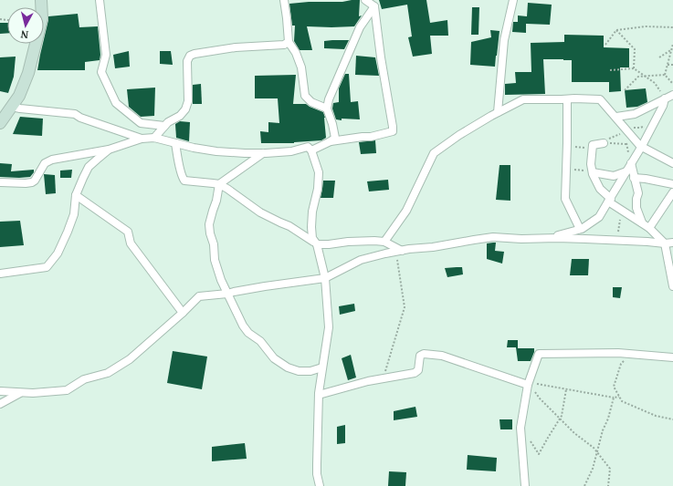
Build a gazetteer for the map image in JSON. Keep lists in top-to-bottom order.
{
  "north": "bottom"
}
